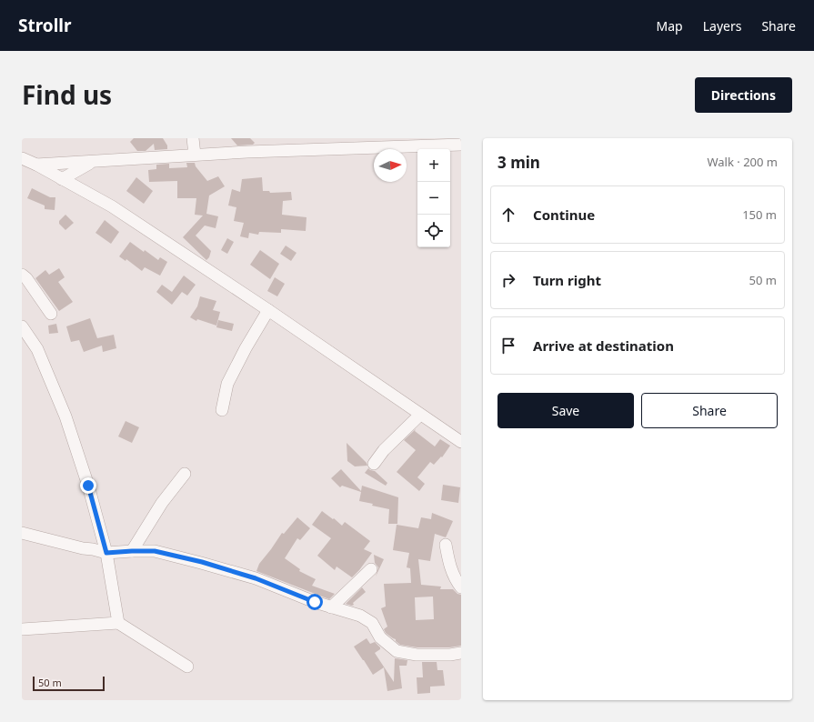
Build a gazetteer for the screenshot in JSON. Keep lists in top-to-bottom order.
{
  "scale_bar": "50 m",
  "north": "right",
  "page": {
    "header": "Strollr",
    "nav": ["Map", "Layers", "Share"],
    "title": "Find us",
    "buttons": [
      "Directions",
      ["Save", "Share"]
    ],
    "heading": ["3 min", "Walk · 200 m"],
    "map_buttons": ["+", "−"],
    "list": [
      ["Continue", "150 m"],
      ["Turn right", "50 m"],
      "Arrive at destination"
    ],
    "scale": "50 m"
  }
}
